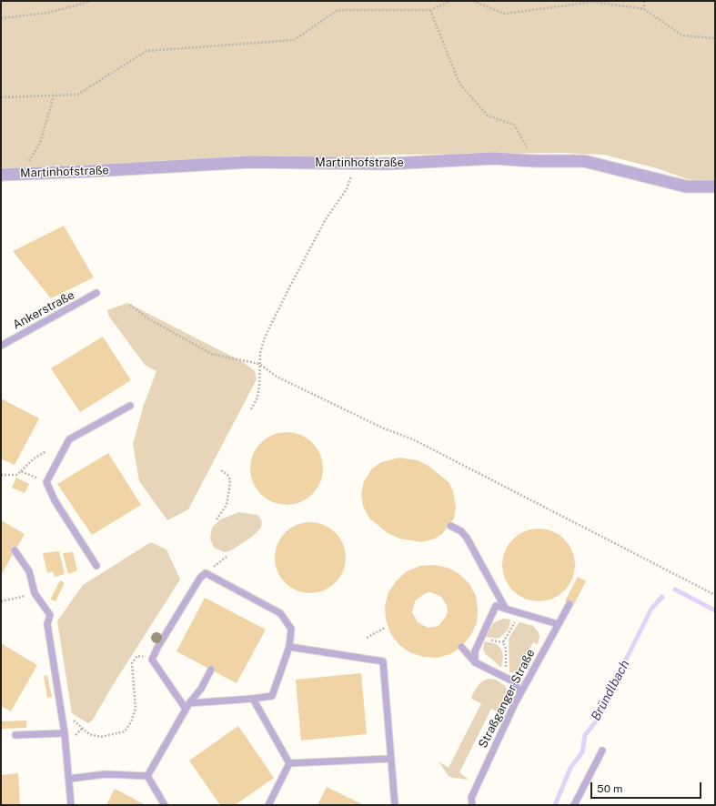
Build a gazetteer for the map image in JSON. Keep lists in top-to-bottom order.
{
  "streets": {
    "street": ["Martinhofstraße"],
    "lane": ["Ankerstraße", "Straßganger Straße"]
  },
  "water": ["Bründlbach"],
  "scale_bar": "50 m"
}
